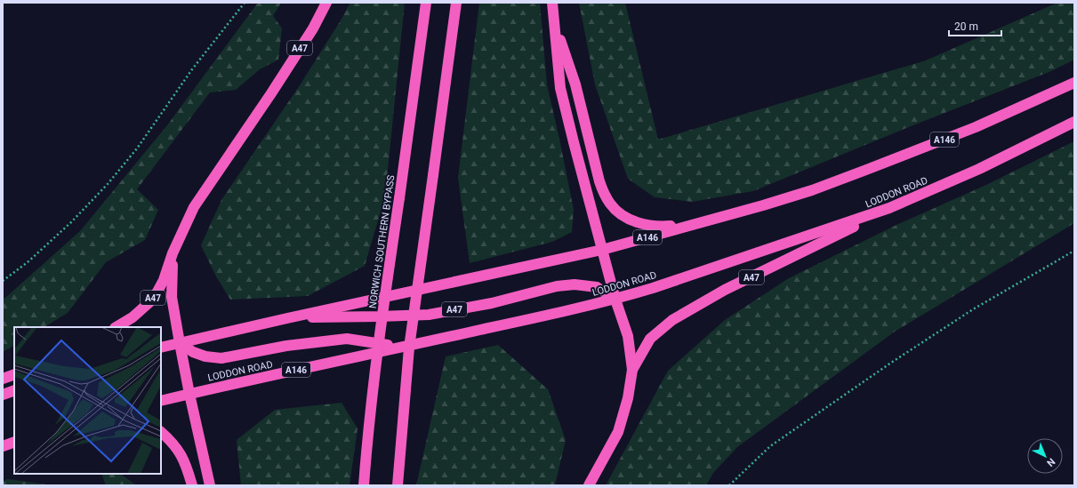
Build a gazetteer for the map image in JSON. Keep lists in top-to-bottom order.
{
  "streets": {
    "highway": [
      "A47",
      "A146",
      "LODDON ROAD",
      "NORWICH SOUTHERN BYPASS"
    ]
  },
  "crossings": [
    ["A47", "A146"],
    ["A47", "LODDON ROAD"]
  ],
  "scale_bar": "20 m",
  "north": "bottom right"
}
